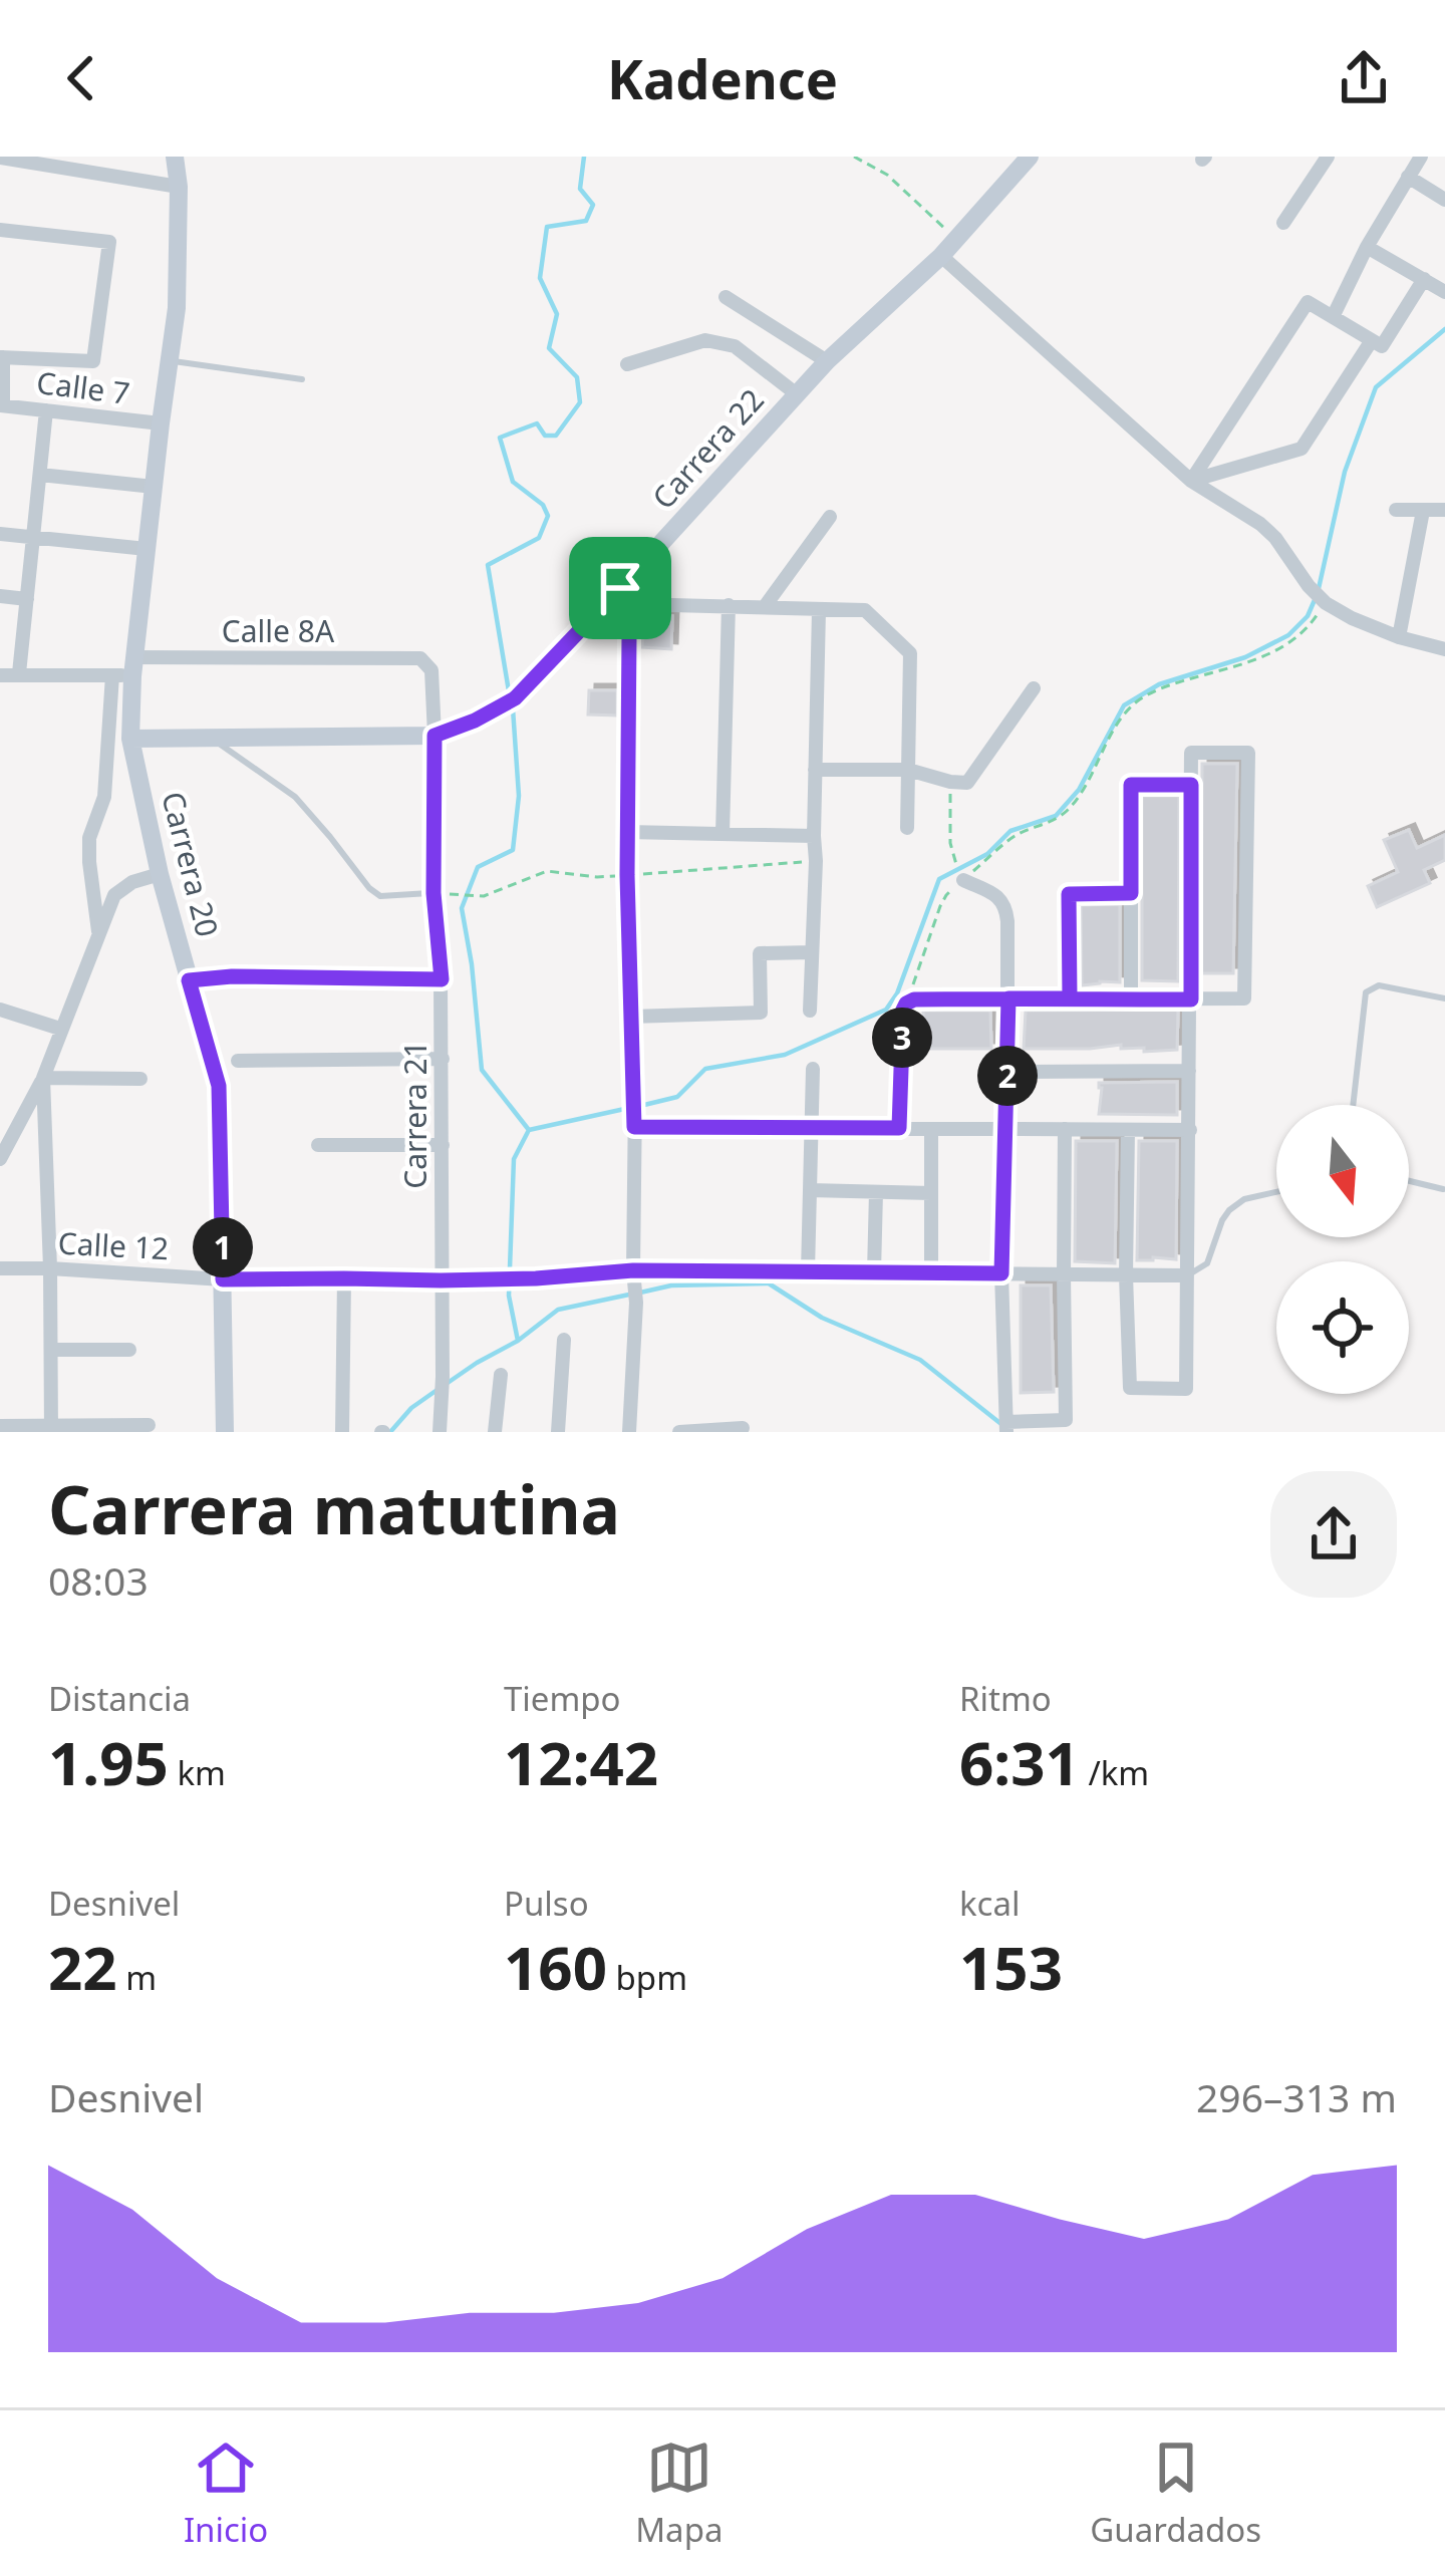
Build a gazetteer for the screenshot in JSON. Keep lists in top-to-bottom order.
{
  "streets": {
    "main road": ["Carrera 22", "Carrera 20"],
    "street": [
      "Calle 7",
      "Calle 8A",
      "Carrera 21",
      "Calle 12"
    ]
  },
  "crossings": [
    ["Calle 7", "Carrera 20"],
    ["Carrera 22", "Carrera 21"],
    ["Calle 8A", "Carrera 20"],
    ["Calle 8A", "Carrera 21"],
    ["Carrera 20", "Calle 12"],
    ["Carrera 21", "Calle 12"]
  ],
  "north": "bottom",
  "page": {
    "header": "Kadence",
    "pins": ["3", "2", "1"],
    "heading": ["Carrera matutina", "08:03"],
    "stats": [
      ["Distancia", "1.95 km"],
      ["Tiempo", "12:42"],
      ["Ritmo", "6:31 /km"],
      ["Desnivel", "22 m"],
      ["Pulso", "160 bpm"],
      ["kcal", "153"]
    ],
    "chart": ["Desnivel", "296–313 m"],
    "tabs": ["Inicio", "Mapa", "Guardados"]
  }
}
